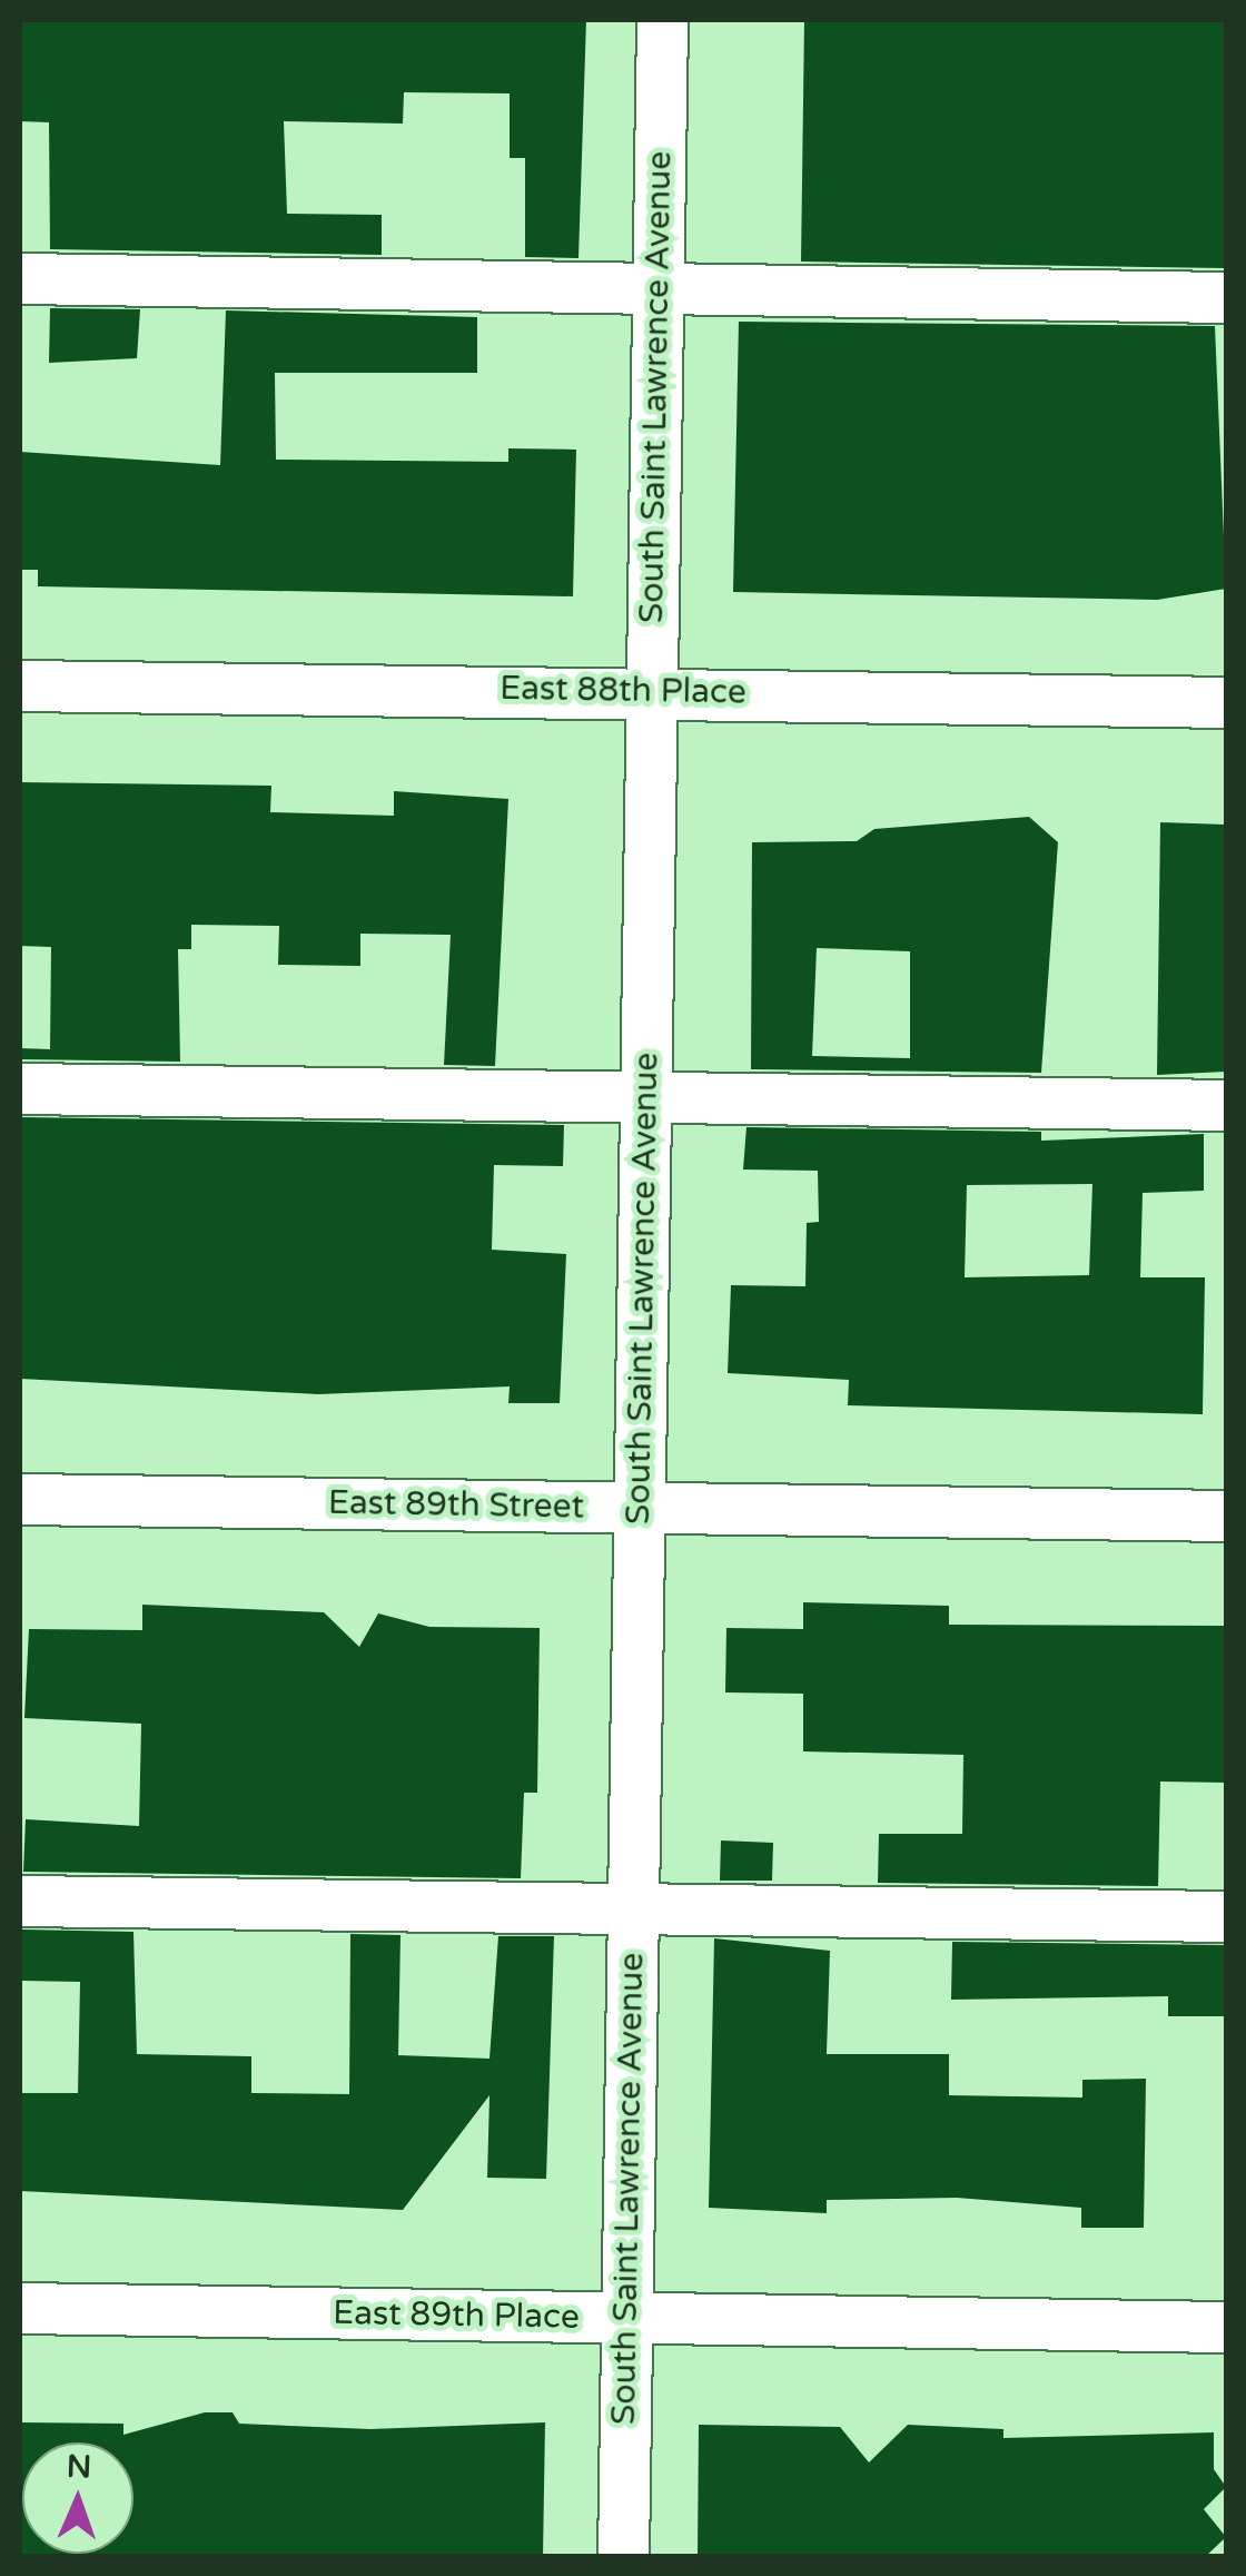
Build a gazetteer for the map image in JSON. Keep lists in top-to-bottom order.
{
  "streets": {
    "street": [
      "South Saint Lawrence Avenue",
      "East 88th Place",
      "East 89th Street",
      "East 89th Place"
    ]
  },
  "crossings": [
    ["South Saint Lawrence Avenue", "East 88th Place"],
    ["South Saint Lawrence Avenue", "East 89th Street"],
    ["South Saint Lawrence Avenue", "East 89th Place"]
  ],
  "north": "top"
}
